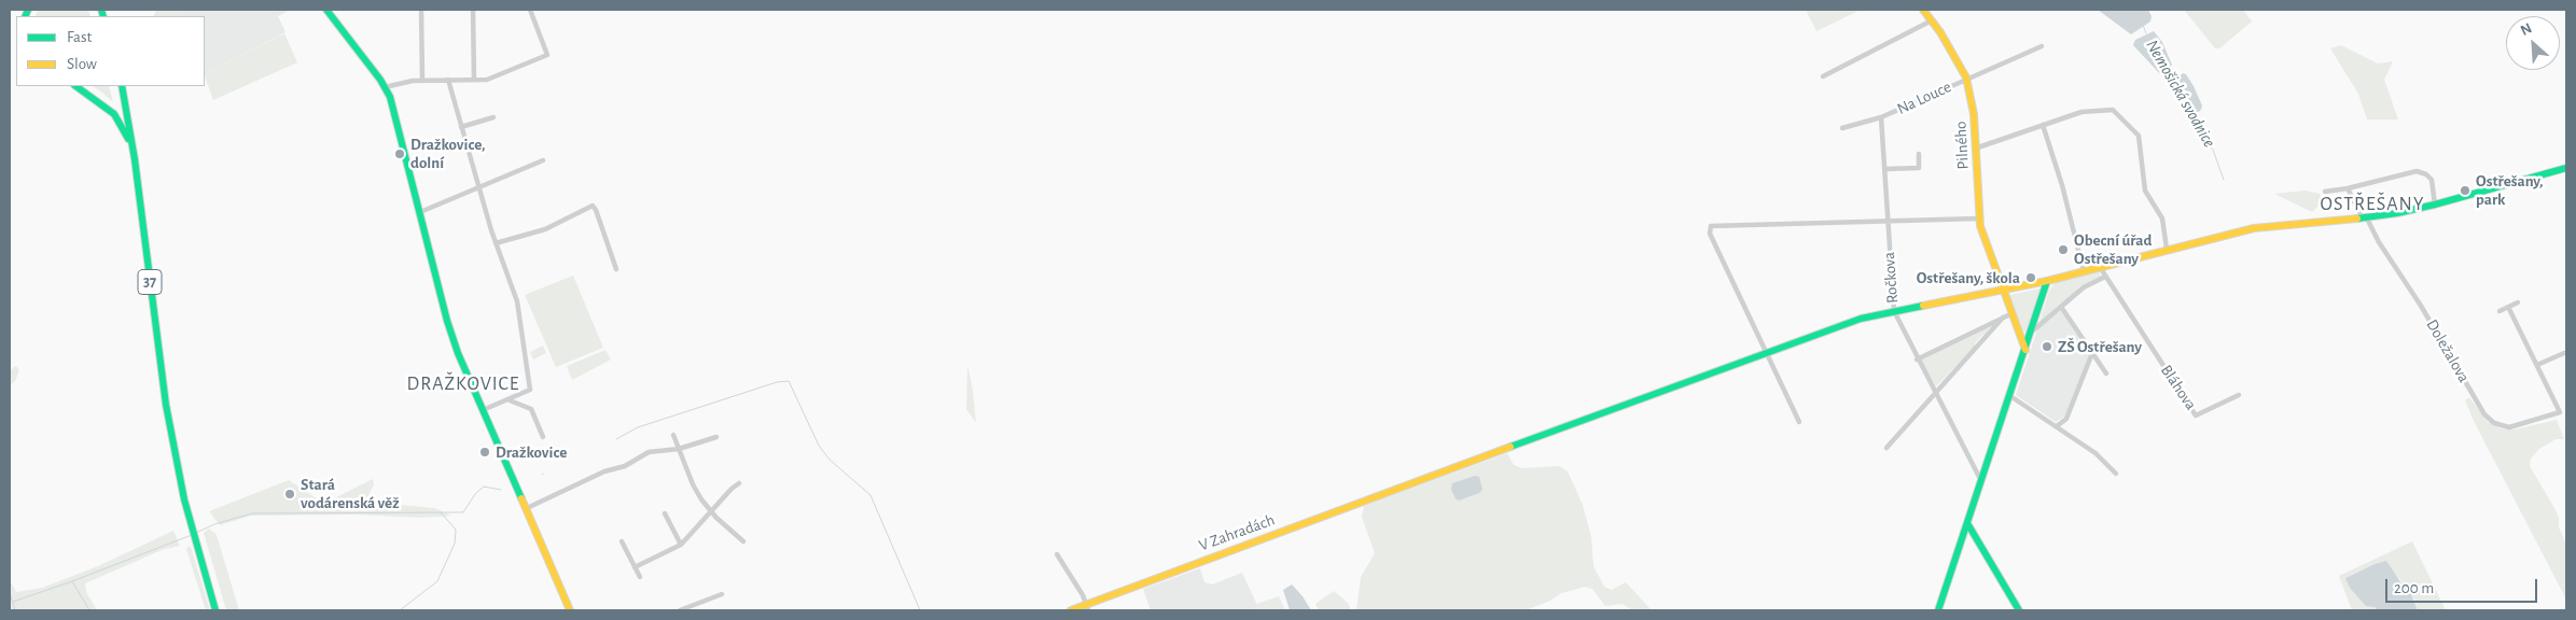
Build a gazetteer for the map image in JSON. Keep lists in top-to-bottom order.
{
  "streets": {
    "street": [
      "Na Louce",
      "Pilného",
      "Ročkova",
      "37",
      "Doležalova",
      "Bláhova",
      "V Zahradách"
    ]
  },
  "crossings": [
    ["Na Louce", "Pilného"],
    ["Na Louce", "Ročkova"],
    ["Pilného", "V Zahradách"],
    ["Ročkova", "V Zahradách"],
    ["Doležalova", "V Zahradách"],
    ["Bláhova", "V Zahradách"]
  ],
  "districts": ["OSTŘEŠANY", "DRAŽKOVICE"],
  "water": ["Nemošická svodnice"],
  "places": [
    "Dražkovice, dolní",
    "Ostřešany, park",
    "Obecní úřad Ostřešany",
    "Ostřešany, škola",
    "ZŠ Ostřešany",
    "Dražkovice",
    "Stará vodárenská věž"
  ],
  "legend": ["Fast", "Slow"],
  "scale_bar": "200 m",
  "north": "top left"
}
